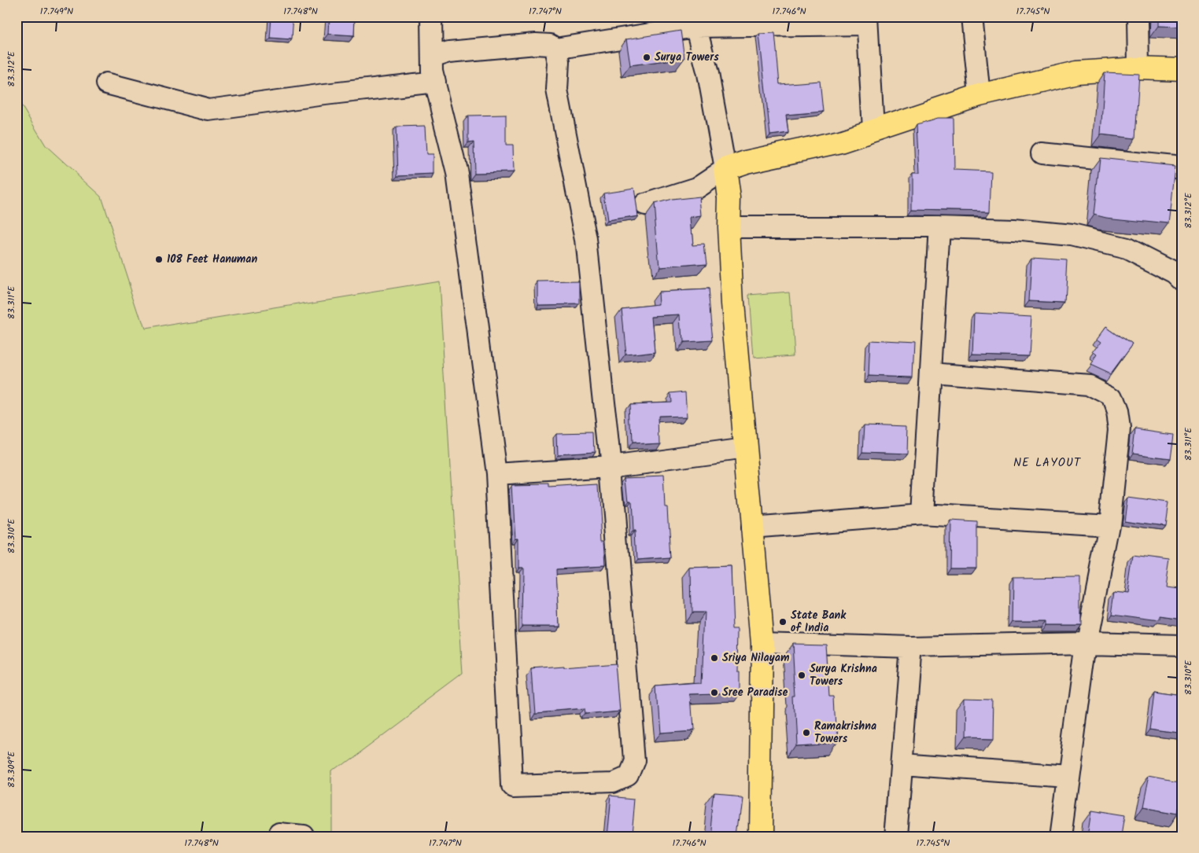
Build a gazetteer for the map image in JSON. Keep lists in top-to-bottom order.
{
  "districts": ["NE LAYOUT"],
  "places": [
    "Surya Towers",
    "108 Feet Hanuman",
    "State Bank of India",
    "Sriya Nilayam",
    "Surya Krishna Towers",
    "Sree Paradise",
    "Ramakrishna Towers"
  ],
  "coordinates": [
    "17.749°N",
    "17.748°N",
    "17.747°N",
    "17.746°N",
    "17.745°N",
    "83.312°E",
    "83.311°E",
    "83.310°E",
    "83.309°E"
  ]
}
